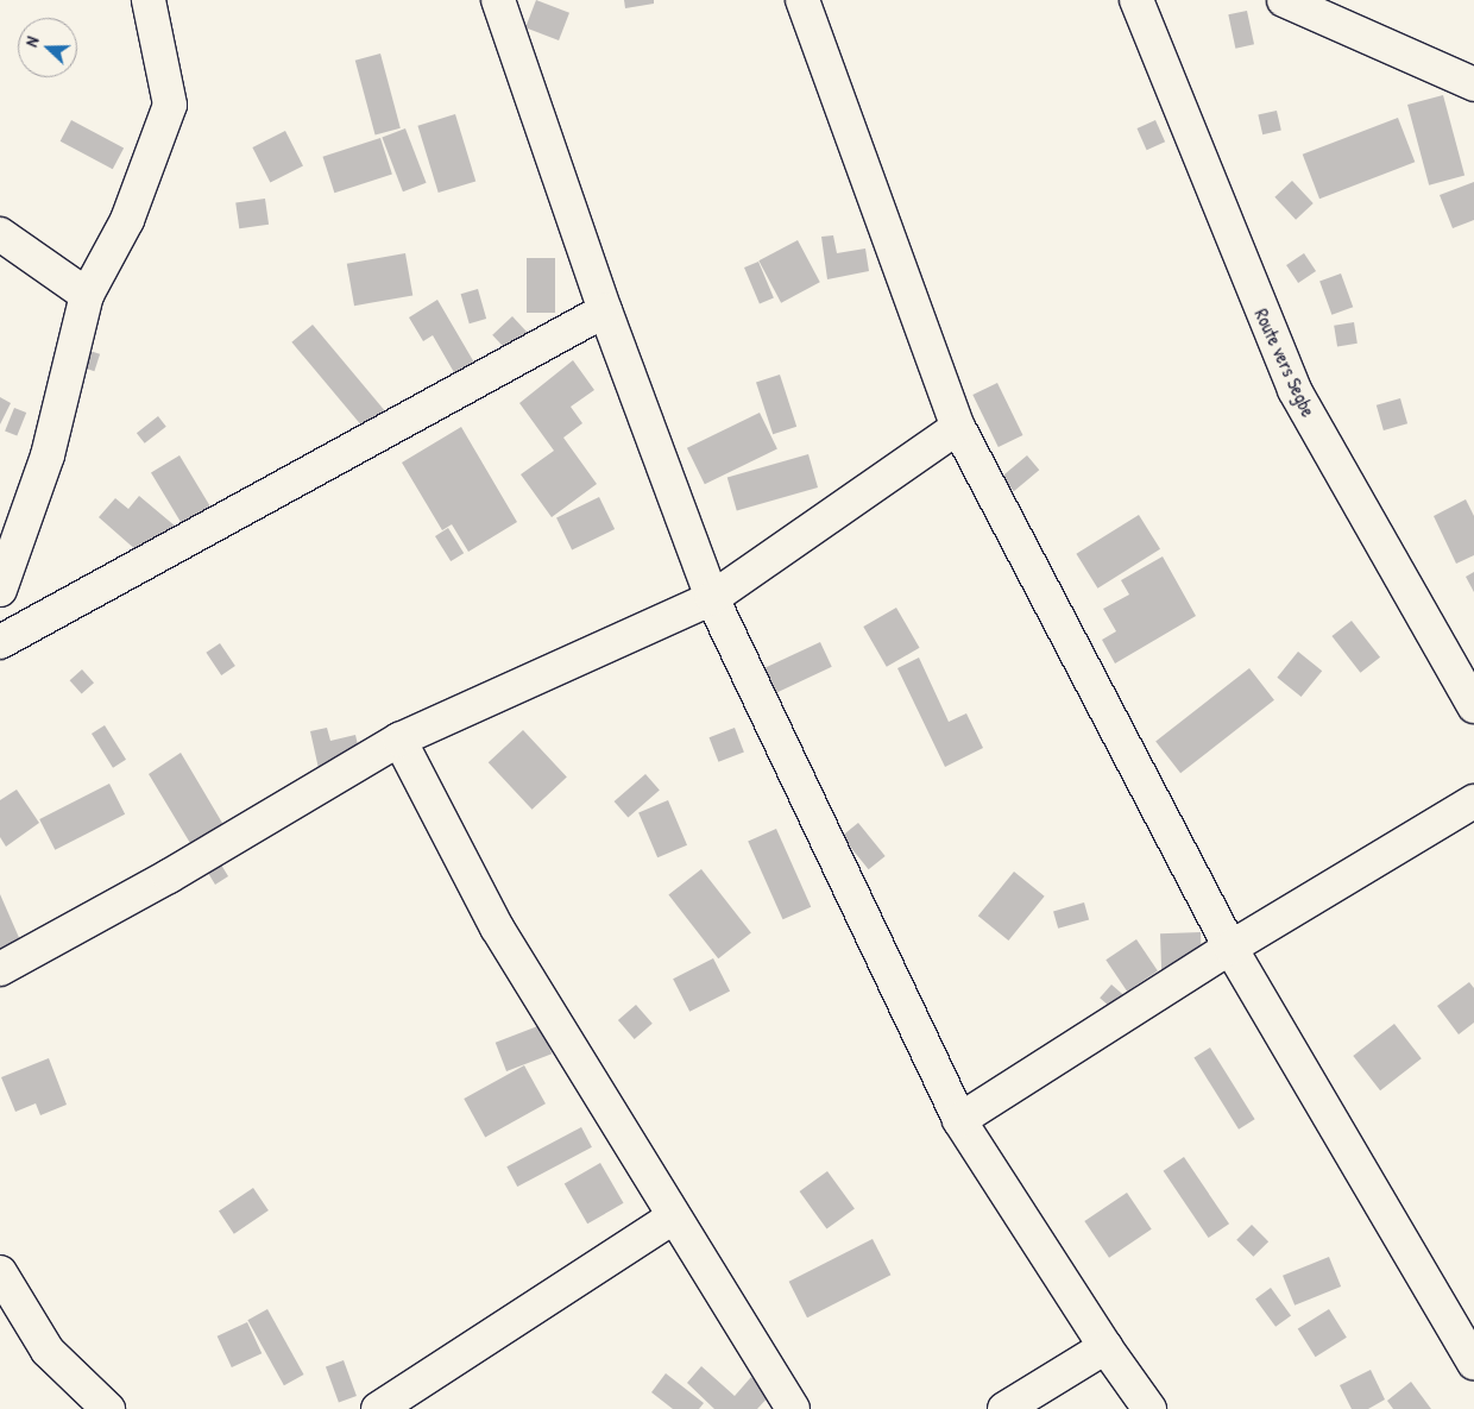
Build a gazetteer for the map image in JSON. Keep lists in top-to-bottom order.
{
  "streets": {
    "street": ["Route vers Segbe"]
  },
  "north": "left"
}
